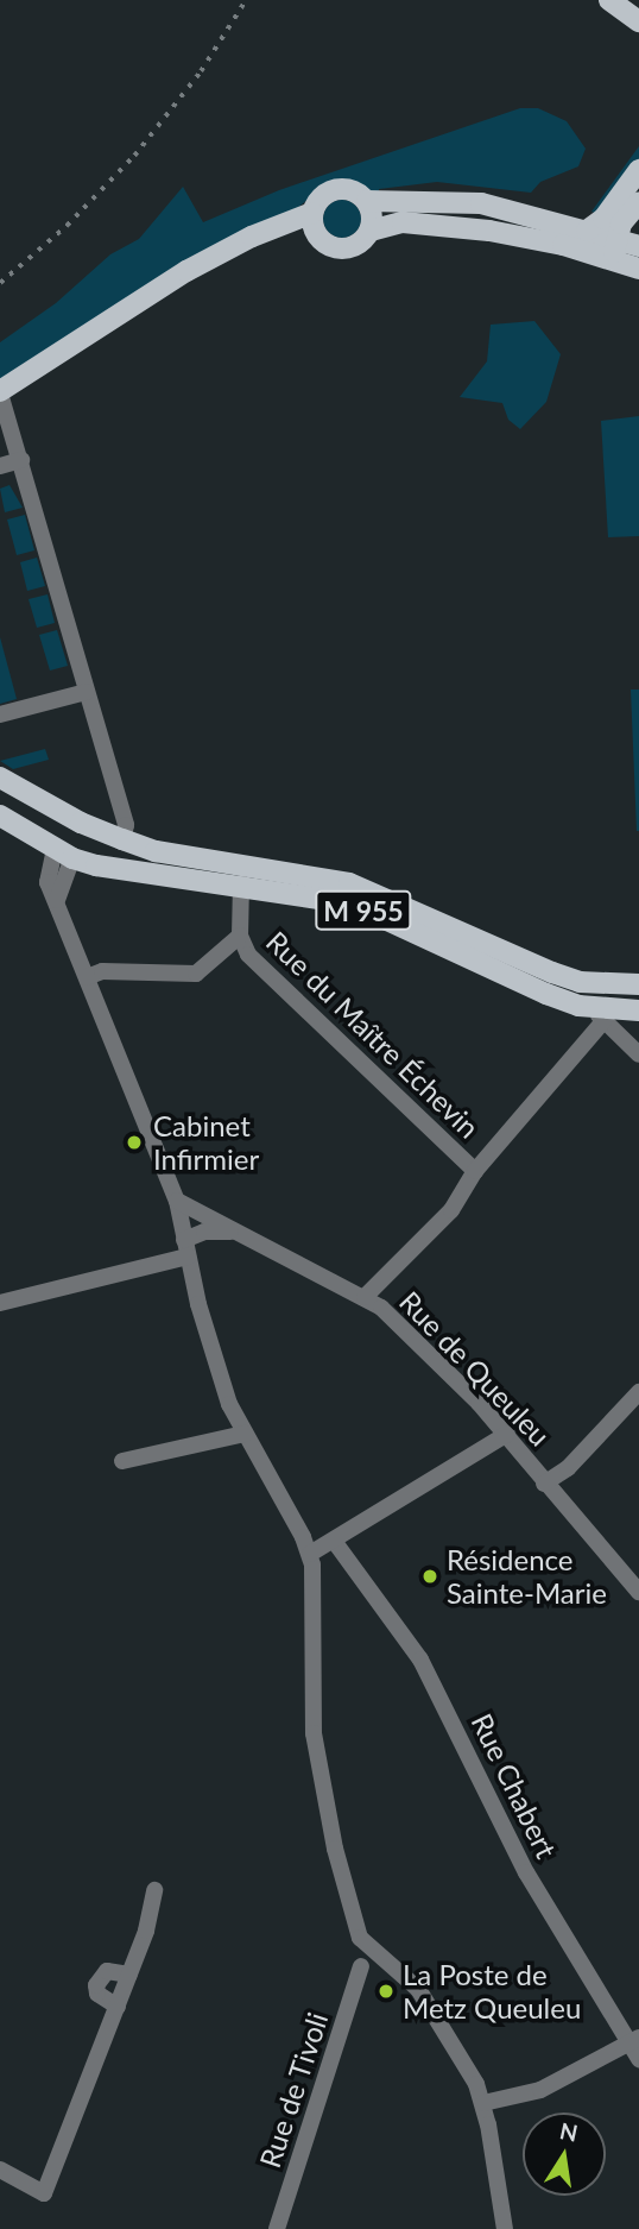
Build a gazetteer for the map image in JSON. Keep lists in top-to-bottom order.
{
  "streets": {
    "main road": ["M 955"],
    "street": [
      "Rue du Maître Échevin",
      "Rue de Queuleu",
      "Rue Chabert",
      "Rue de Tivoli"
    ]
  },
  "crossings": [
    ["M 955", "Rue du Maître Échevin"]
  ],
  "places": ["Cabinet Infirmier", "Résidence Sainte-Marie", "La Poste de Metz Queuleu"],
  "north": "top"
}
